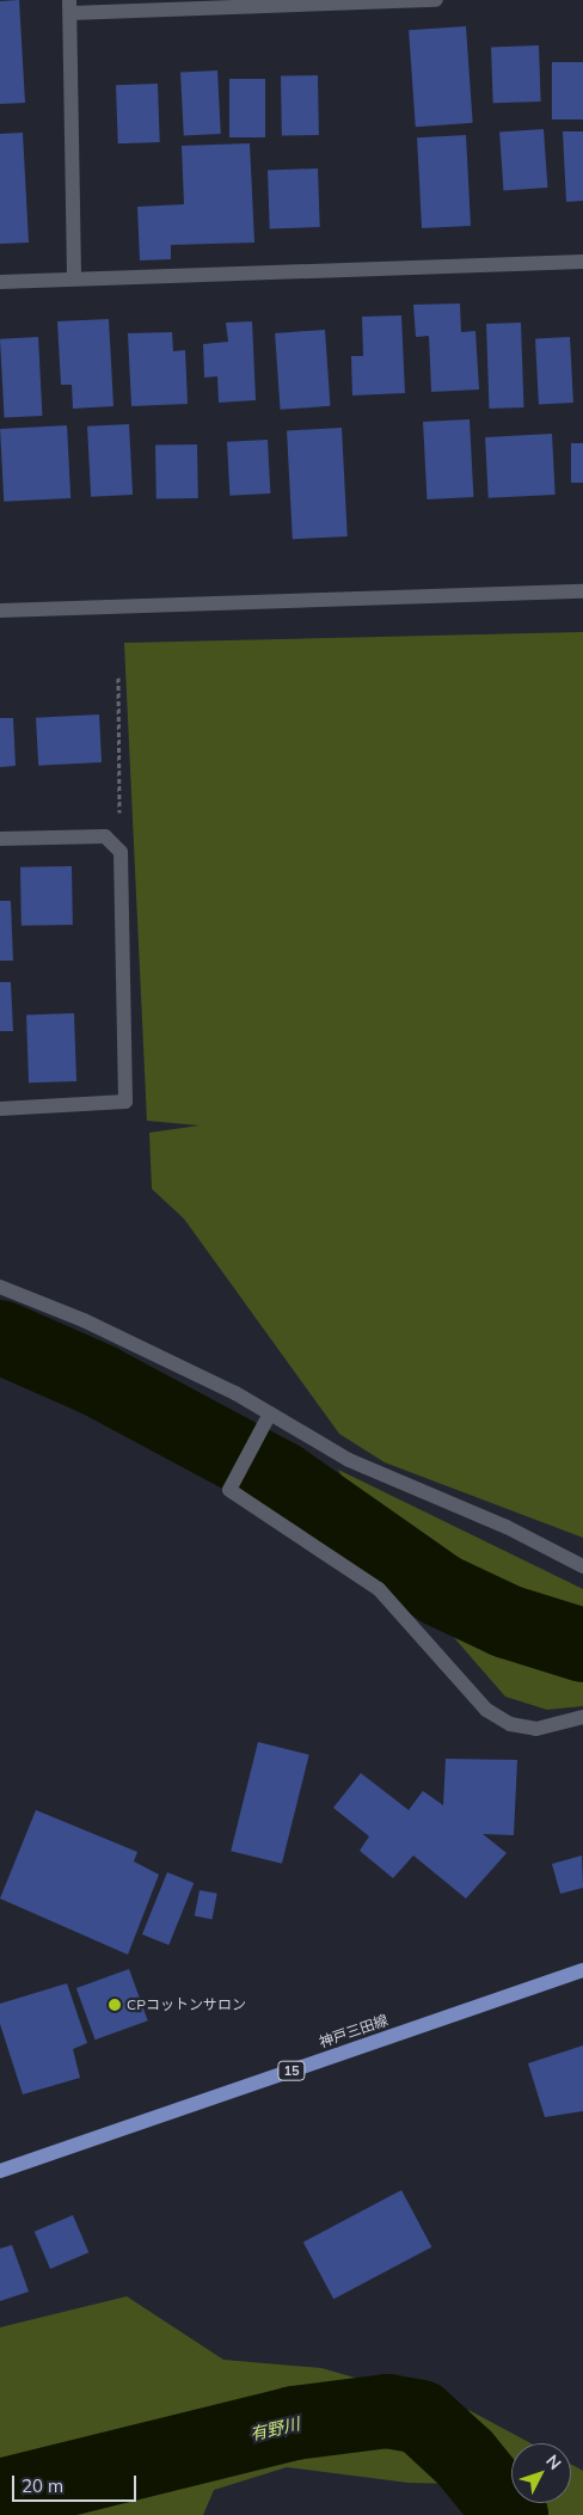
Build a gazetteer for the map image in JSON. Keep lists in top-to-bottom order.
{
  "streets": {
    "main road": ["神戸三田線", "15"]
  },
  "water": ["有野川"],
  "places": ["CPコットンサロン"],
  "scale_bar": "20 m",
  "north": "top right"
}
